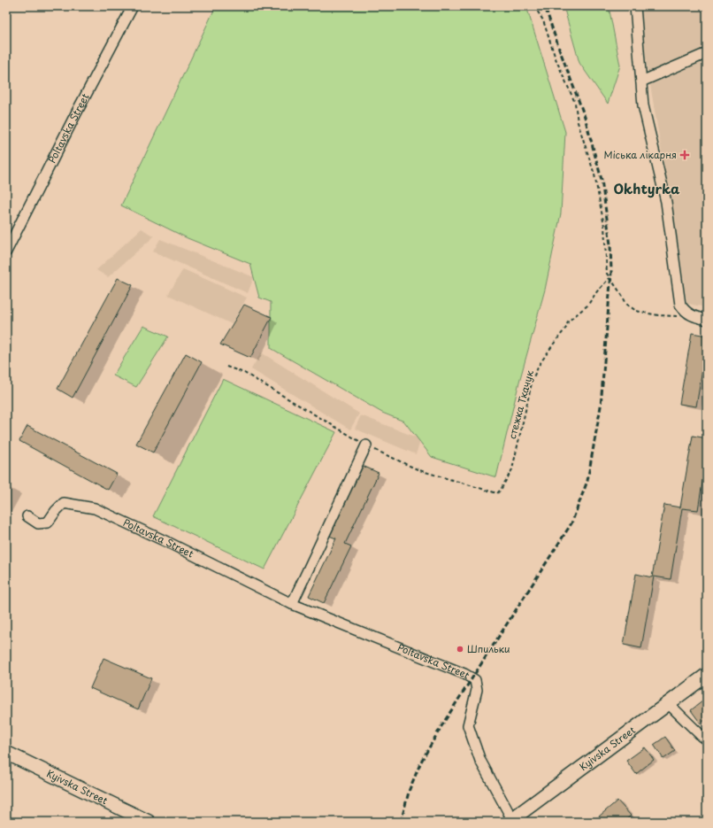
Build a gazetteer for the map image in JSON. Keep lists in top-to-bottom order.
{
  "streets": {
    "main road": ["Kyivska Street"],
    "street": ["Poltavska Street"],
    "path": ["стежка Ткачук"]
  },
  "crossings": [
    ["Poltavska Street", "Kyivska Street"]
  ],
  "districts": ["Okhtyrka"],
  "places": {
    "health": ["Міська лікарня"],
    "other": ["Шпильки"]
  }
}
